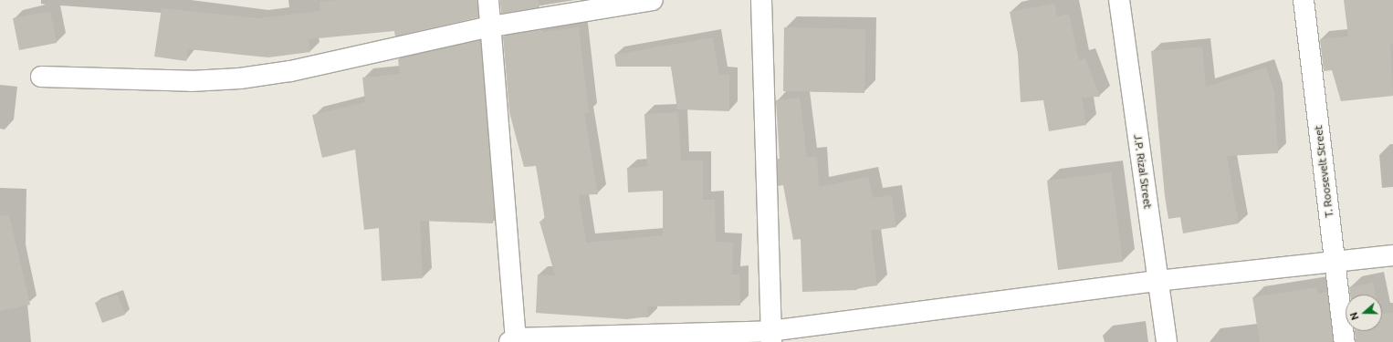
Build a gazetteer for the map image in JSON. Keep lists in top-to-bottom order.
{
  "streets": {
    "street": ["J.P. Rizal Street", "T. Roosevelt Street"]
  },
  "north": "left"
}
